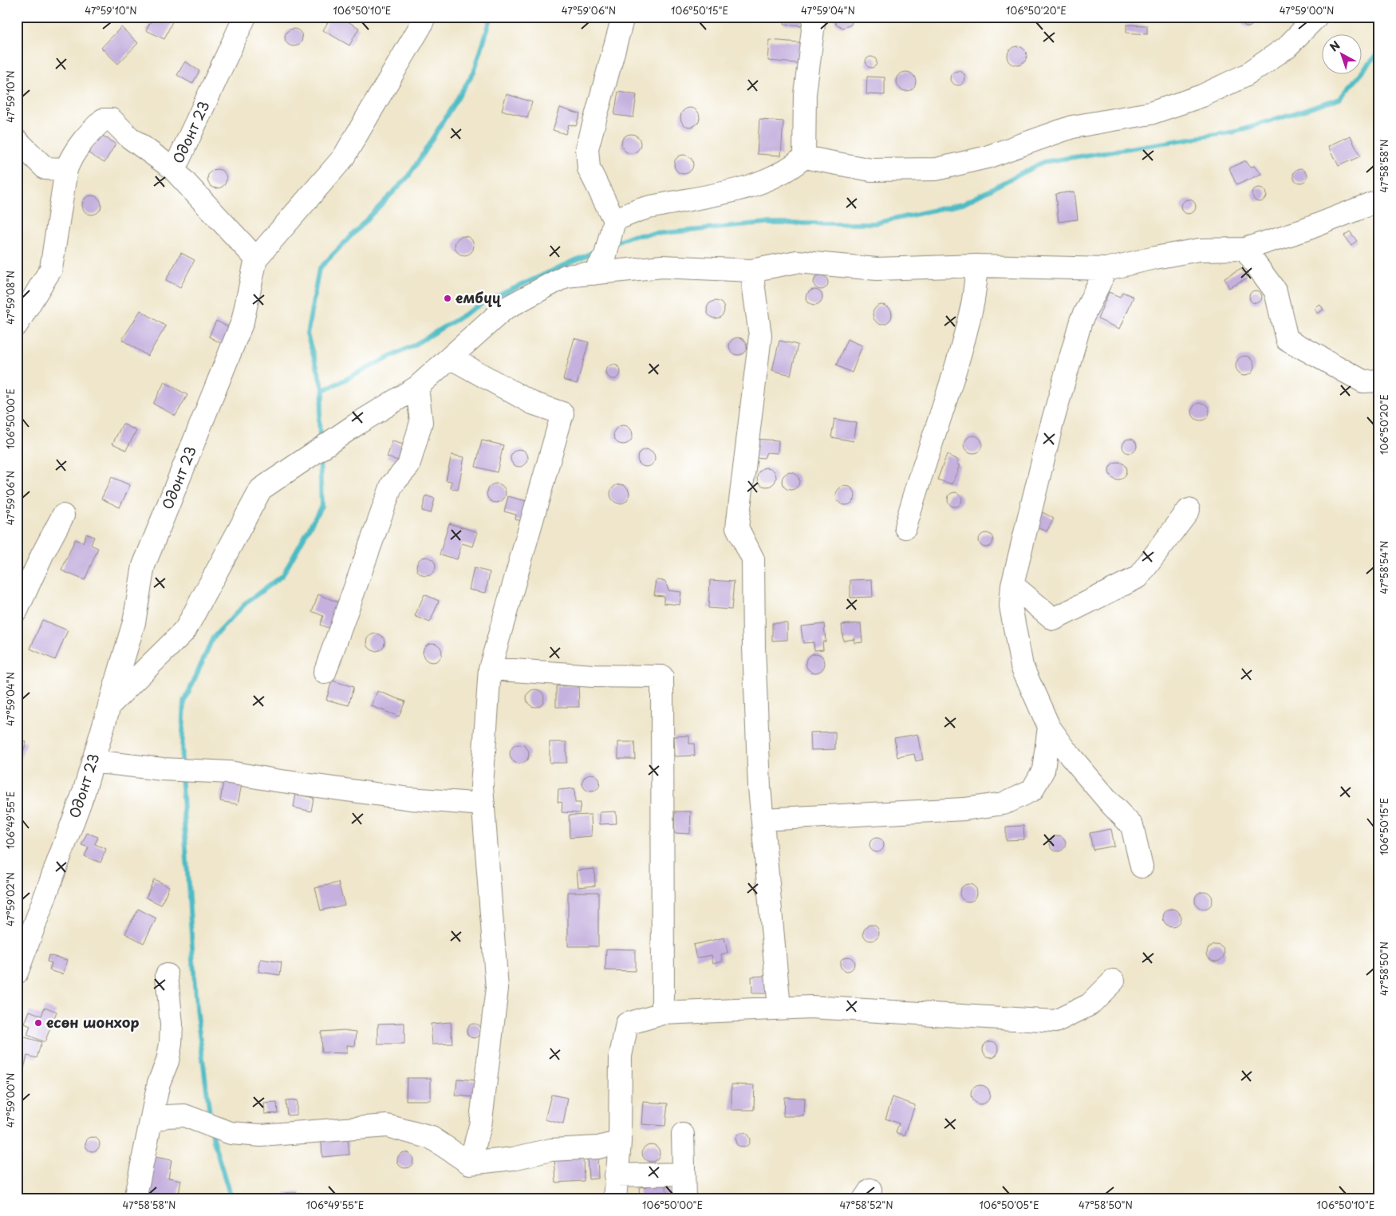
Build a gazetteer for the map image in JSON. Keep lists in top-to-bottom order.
{
  "streets": {
    "street": ["Одонт 23"]
  },
  "places": ["ембүү", "есөн шонхор"],
  "north": "top left",
  "coordinates": [
    "47°59'10\"N",
    "106°50'10\"E",
    "47°59'06\"N",
    "106°50'15\"E",
    "47°59'04\"N",
    "106°50'20\"E",
    "47°59'00\"N",
    "47°58'58\"N",
    "47°59'08\"N",
    "106°50'00\"E",
    "47°58'54\"N",
    "106°49'55\"E",
    "47°59'02\"N",
    "47°58'50\"N",
    "47°58'52\"N",
    "106°50'05\"E"
  ]
}
